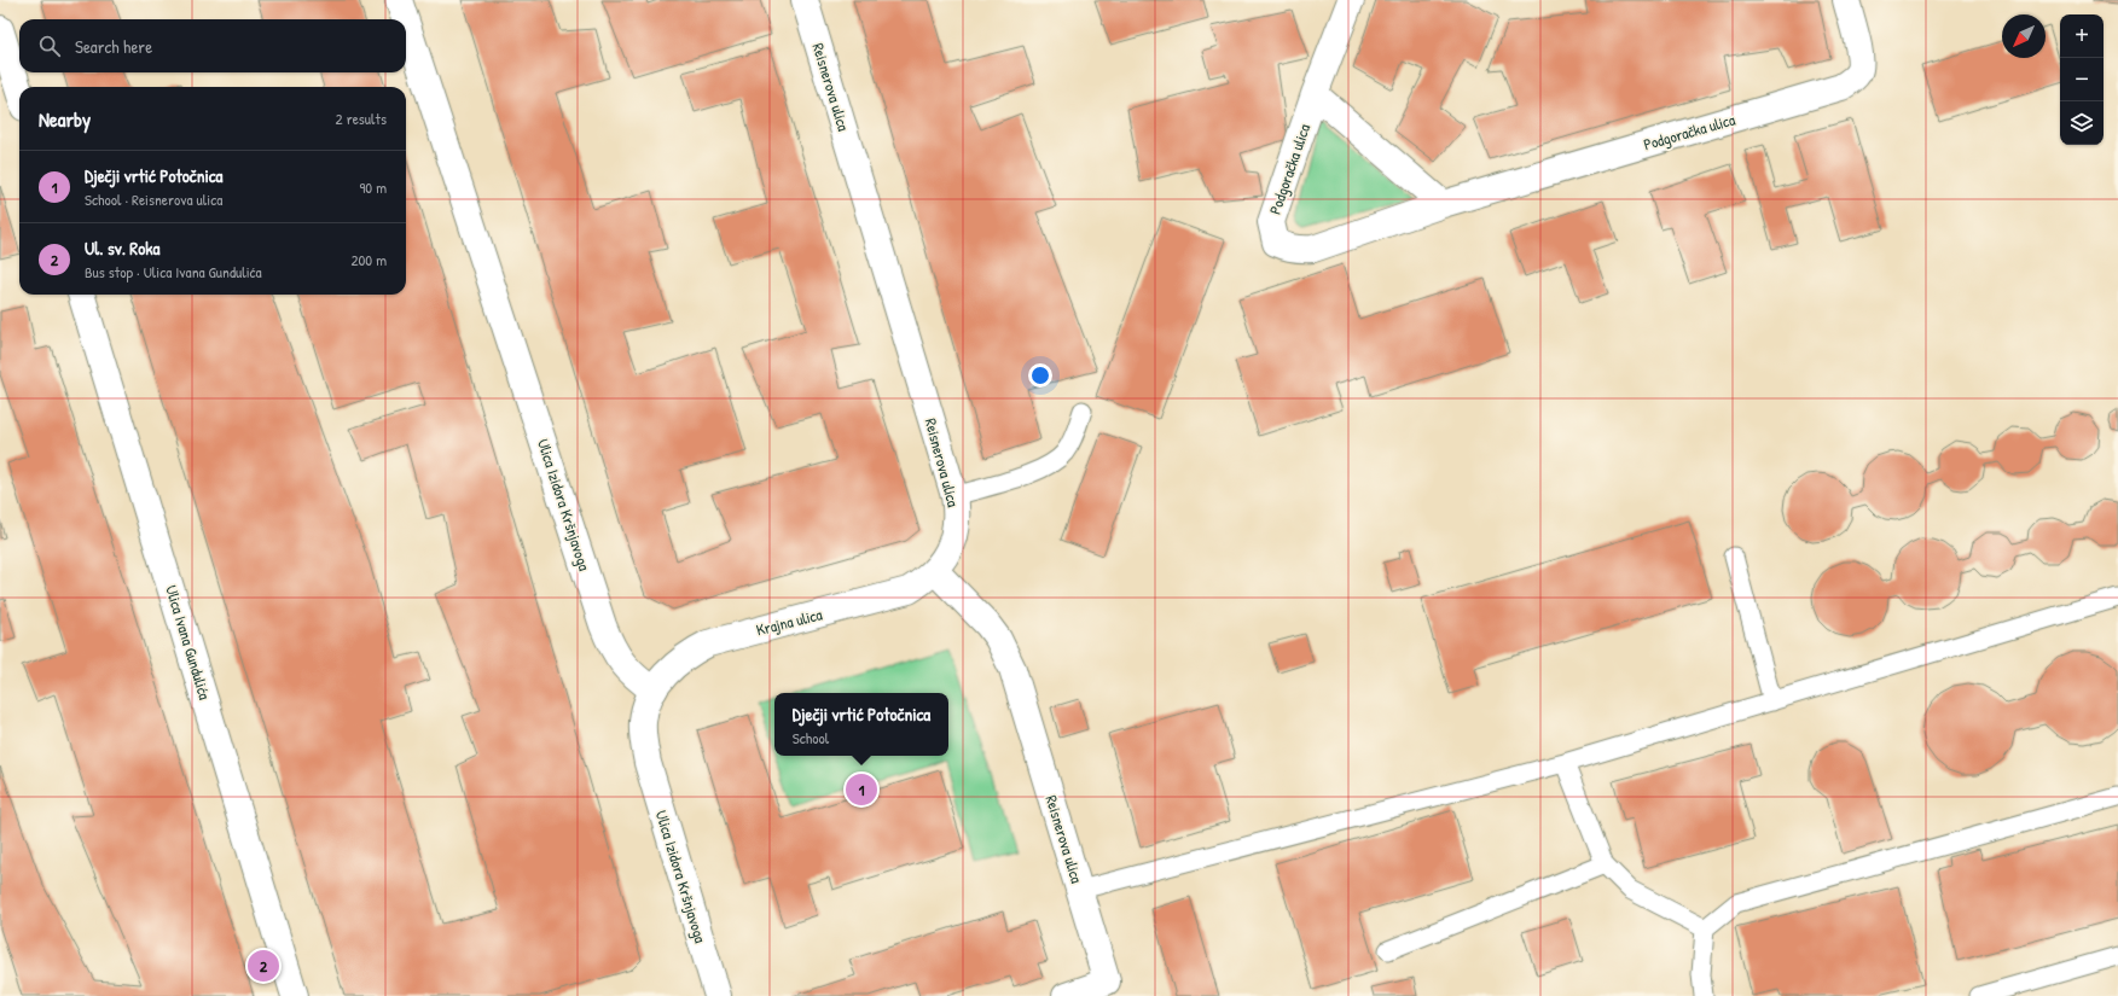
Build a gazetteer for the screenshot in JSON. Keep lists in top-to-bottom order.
{
  "streets": {
    "street": [
      "Reisnerova ulica",
      "Podgoračka ulica",
      "Ulica Izidora Kršnjavoga",
      "Krajna ulica",
      "Ulica Ivana Gundulića"
    ]
  },
  "crossings": [
    ["Reisnerova ulica", "Krajna ulica"],
    ["Ulica Izidora Kršnjavoga", "Krajna ulica"]
  ],
  "north": "bottom left",
  "page": {
    "map_buttons": ["+", "−"],
    "search": "Search here",
    "heading": ["Nearby", "2 results"],
    "list": [
      {
        "mark": "1",
        "name": "Dječji vrtić Potočnica",
        "note": "School · Reisnerova ulica",
        "value": "90 m"
      },
      {
        "mark": "2",
        "name": "Ul. sv. Roka",
        "note": "Bus stop · Ulica Ivana Gundulića",
        "value": "200 m"
      }
    ],
    "popup": ["Dječji vrtić Potočnica", "School"],
    "pins": ["1", "2"]
  }
}
